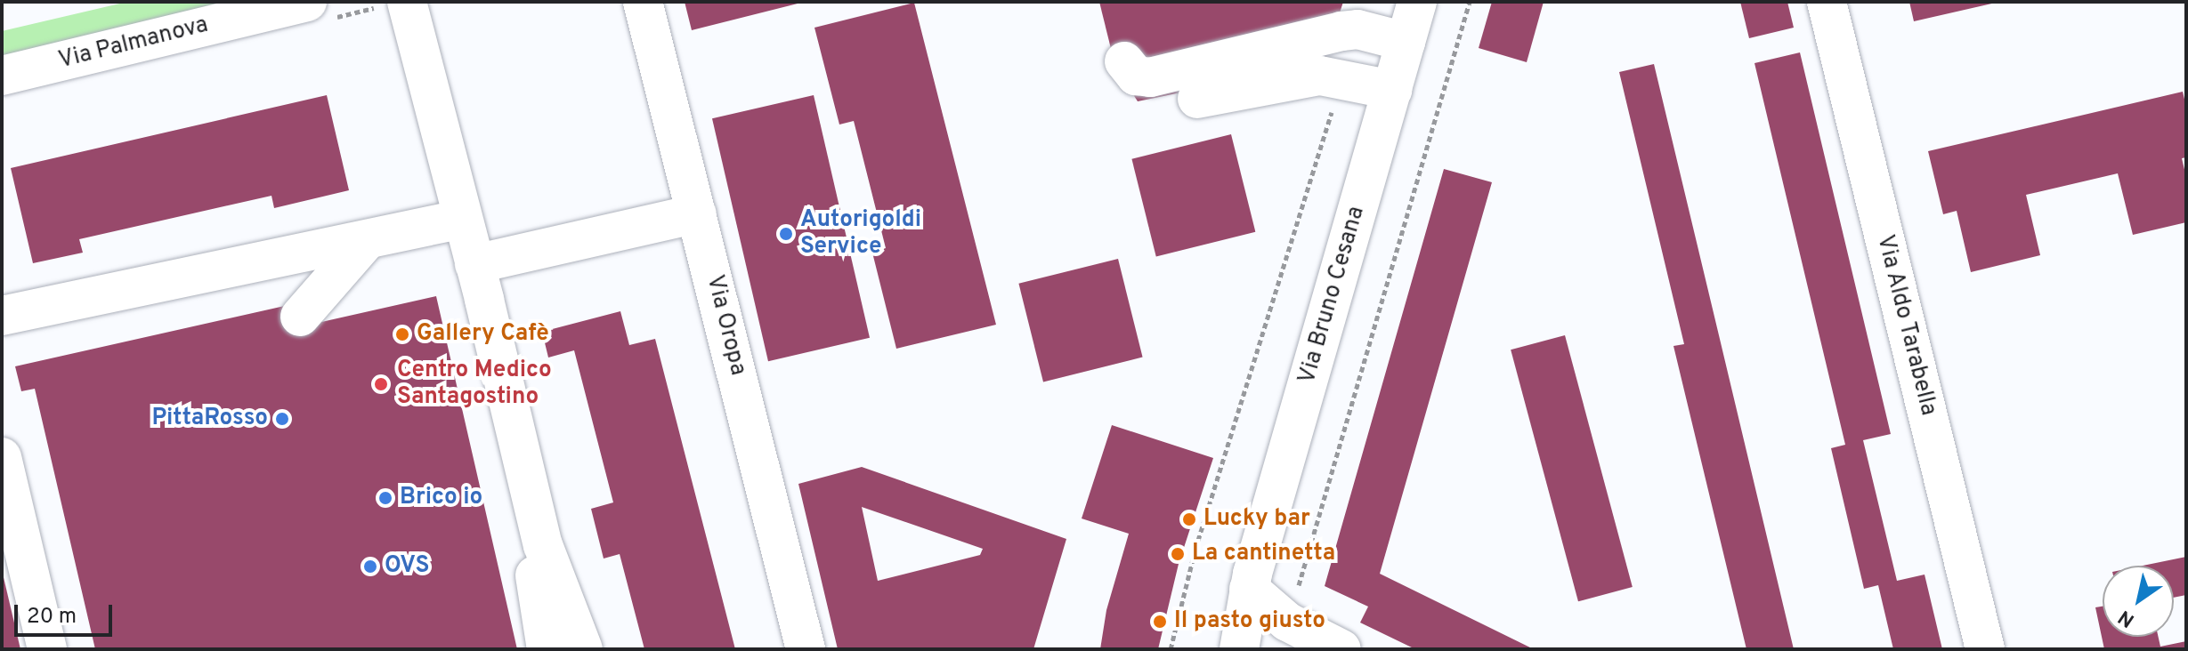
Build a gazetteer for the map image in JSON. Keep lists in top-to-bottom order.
{
  "streets": {
    "street": [
      "Via Palmanova",
      "Via Bruno Cesana",
      "Via Oropa",
      "Via Aldo Tarabella"
    ]
  },
  "places": [
    "Autorigoldi Service",
    "Gallery Cafè",
    "Centro Medico Santagostino",
    "PittaRosso",
    "Brico io",
    "Lucky bar",
    "La cantinetta",
    "OVS",
    "Il pasto giusto"
  ],
  "scale_bar": "20 m",
  "north": "bottom left"
}
